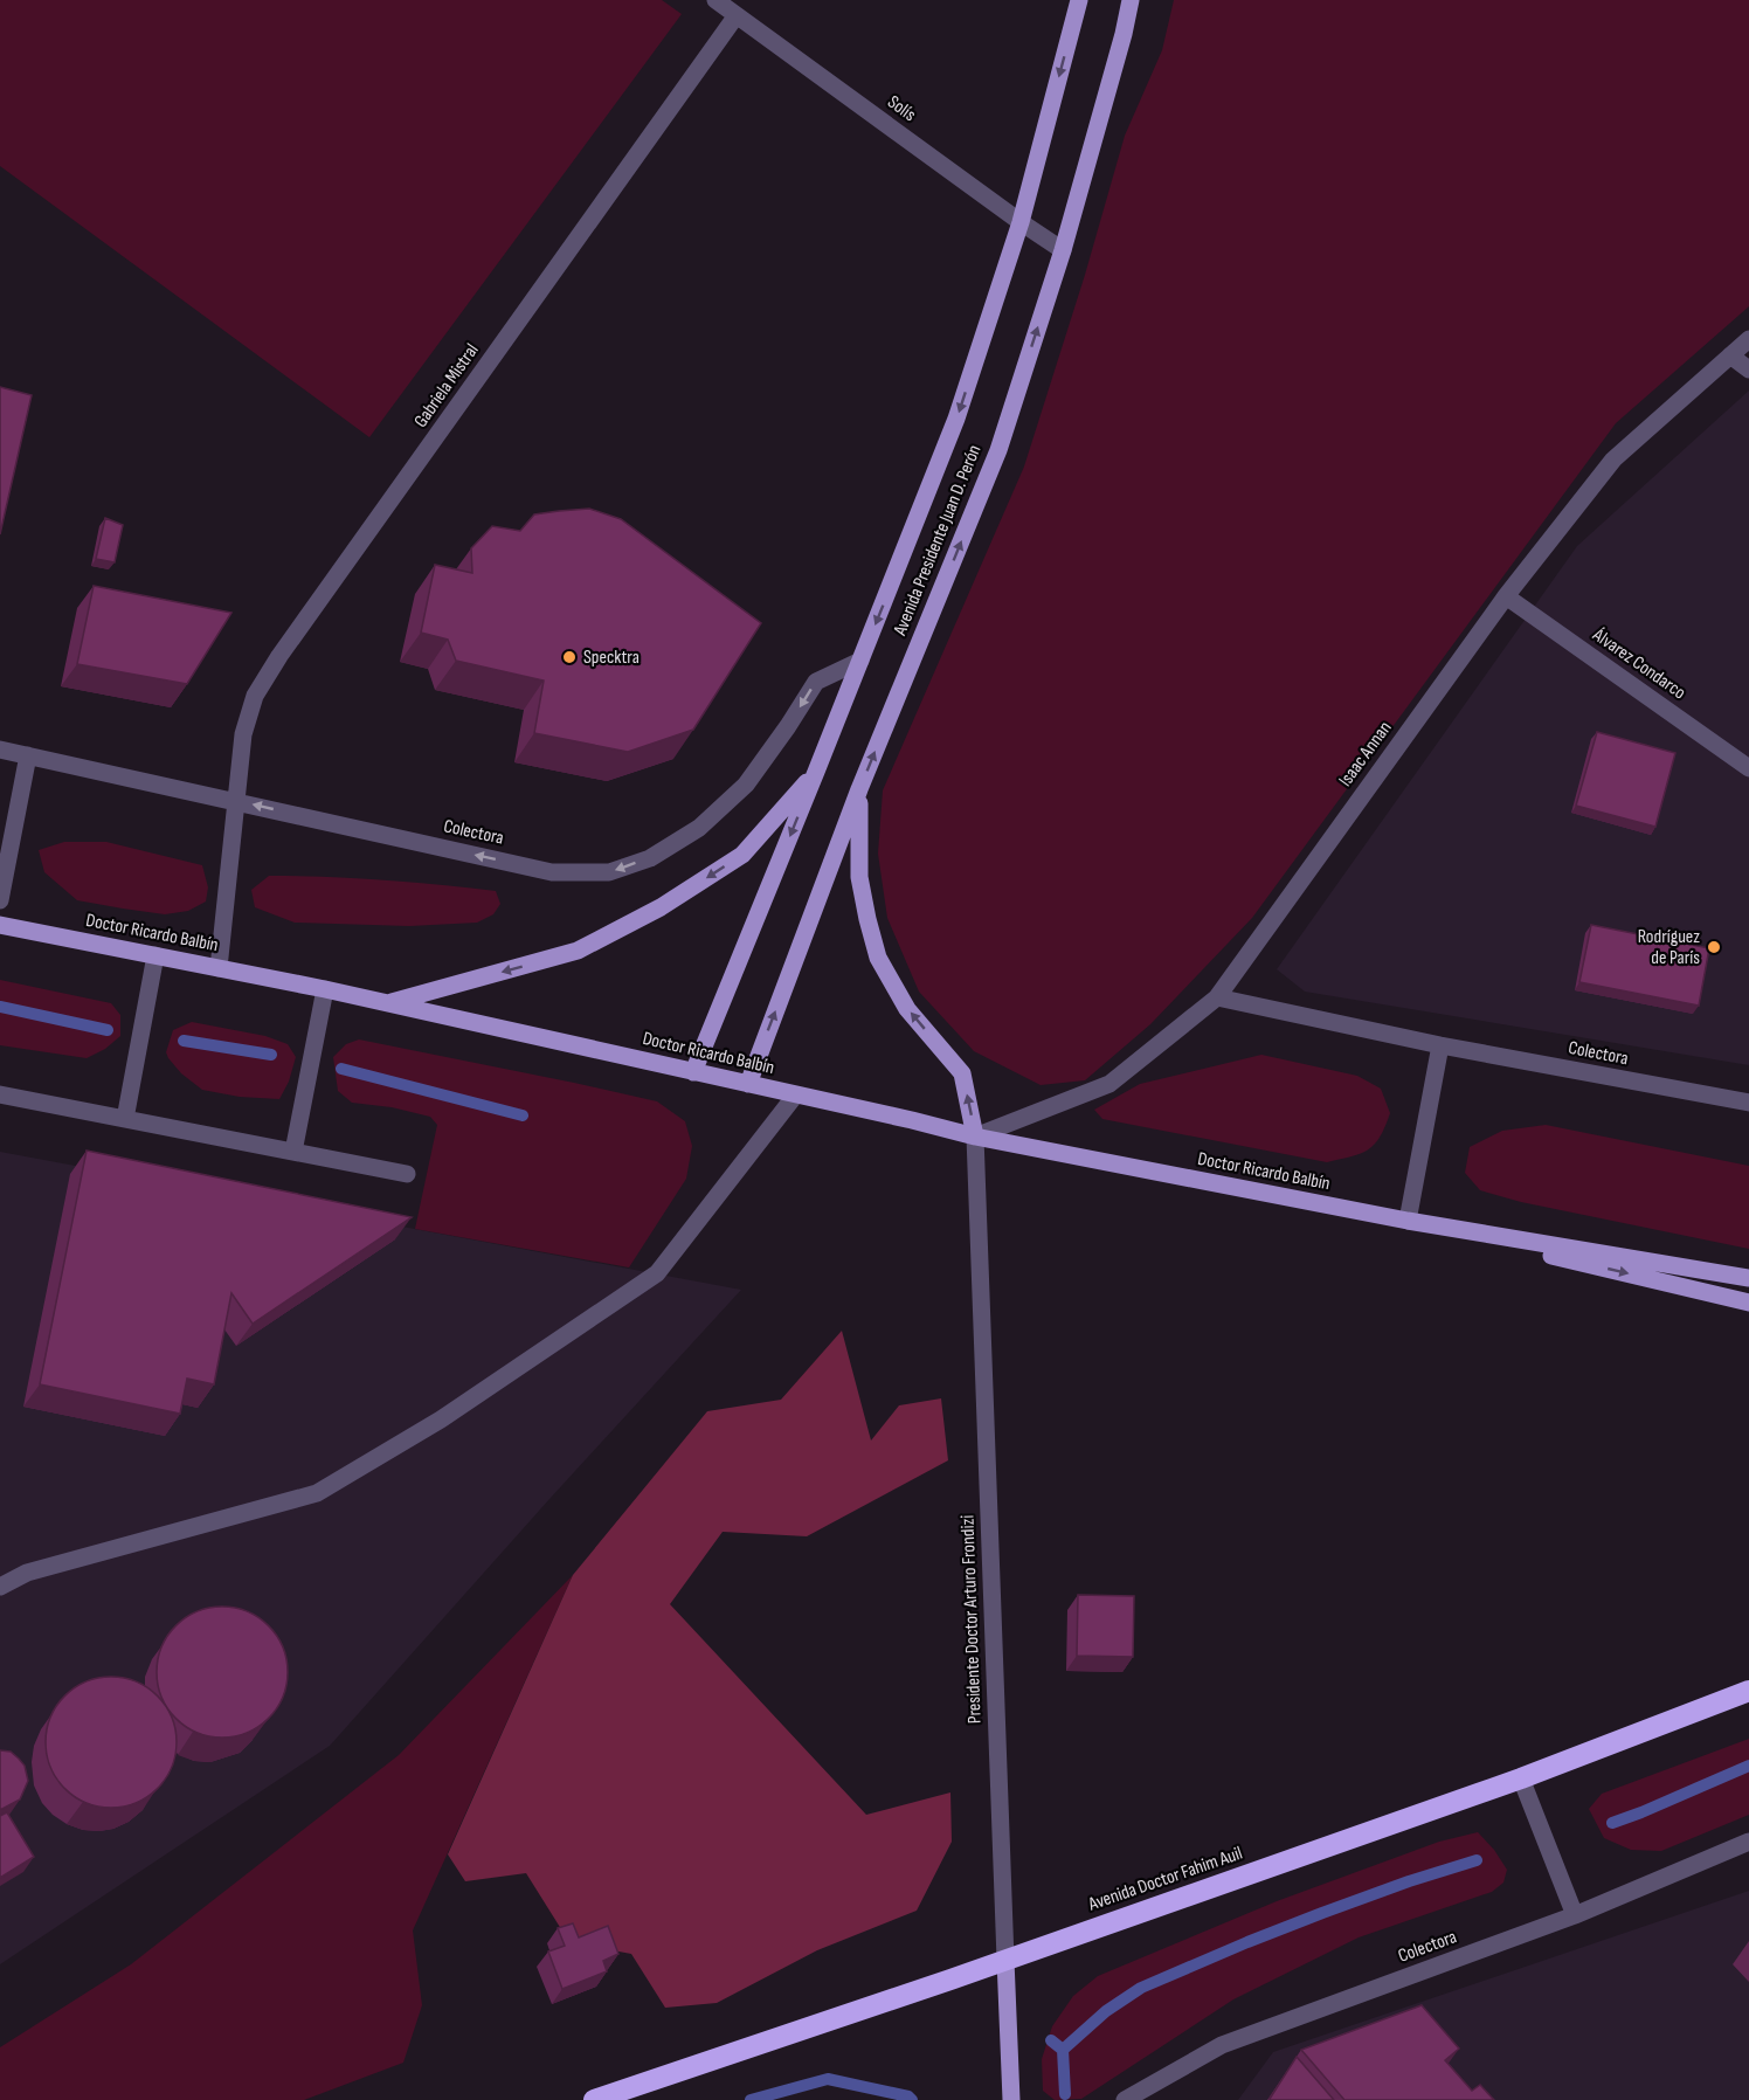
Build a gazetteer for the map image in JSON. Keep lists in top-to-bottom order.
{
  "streets": {
    "highway": ["Avenida Doctor Fahim Auil"],
    "main road": ["Avenida Presidente Juan D. Perón", "Doctor Ricardo Balbín", "Presidente Doctor Arturo Frondizi"],
    "street": [
      "Solís",
      "Gabriela Mistral",
      "Álvarez Condarco",
      "Isaac Annan",
      "Colectora"
    ]
  },
  "crossings": [
    ["Solís", "Gabriela Mistral"],
    ["Solís", "Avenida Presidente Juan D. Perón"],
    ["Gabriela Mistral", "Colectora"],
    ["Gabriela Mistral", "Doctor Ricardo Balbín"],
    ["Avenida Presidente Juan D. Perón", "Colectora"],
    ["Avenida Presidente Juan D. Perón", "Doctor Ricardo Balbín"],
    ["Álvarez Condarco", "Isaac Annan"],
    ["Isaac Annan", "Colectora"],
    ["Isaac Annan", "Doctor Ricardo Balbín"],
    ["Isaac Annan", "Presidente Doctor Arturo Frondizi"],
    ["Doctor Ricardo Balbín", "Presidente Doctor Arturo Frondizi"],
    ["Presidente Doctor Arturo Frondizi", "Avenida Doctor Fahim Auil"]
  ],
  "places": ["Specktra", "Rodríguez de París"]
}
